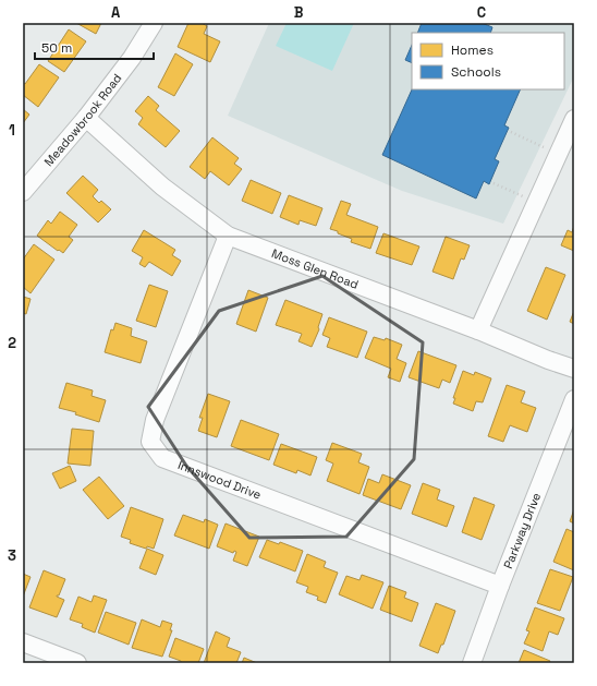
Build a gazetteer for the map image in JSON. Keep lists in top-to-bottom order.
{
  "streets": {
    "street": [
      "Meadowbrook Road",
      "Moss Glen Road",
      "Innswood Drive",
      "Parkway Drive"
    ]
  },
  "crossings": [
    ["Meadowbrook Road", "Moss Glen Road"],
    ["Moss Glen Road", "Innswood Drive"],
    ["Innswood Drive", "Parkway Drive"]
  ],
  "legend": ["Homes", "Schools"],
  "scale_bar": "50 m",
  "grid": {
    "columns": ["A", "B", "C"],
    "rows": ["1", "2", "3"]
  }
}
